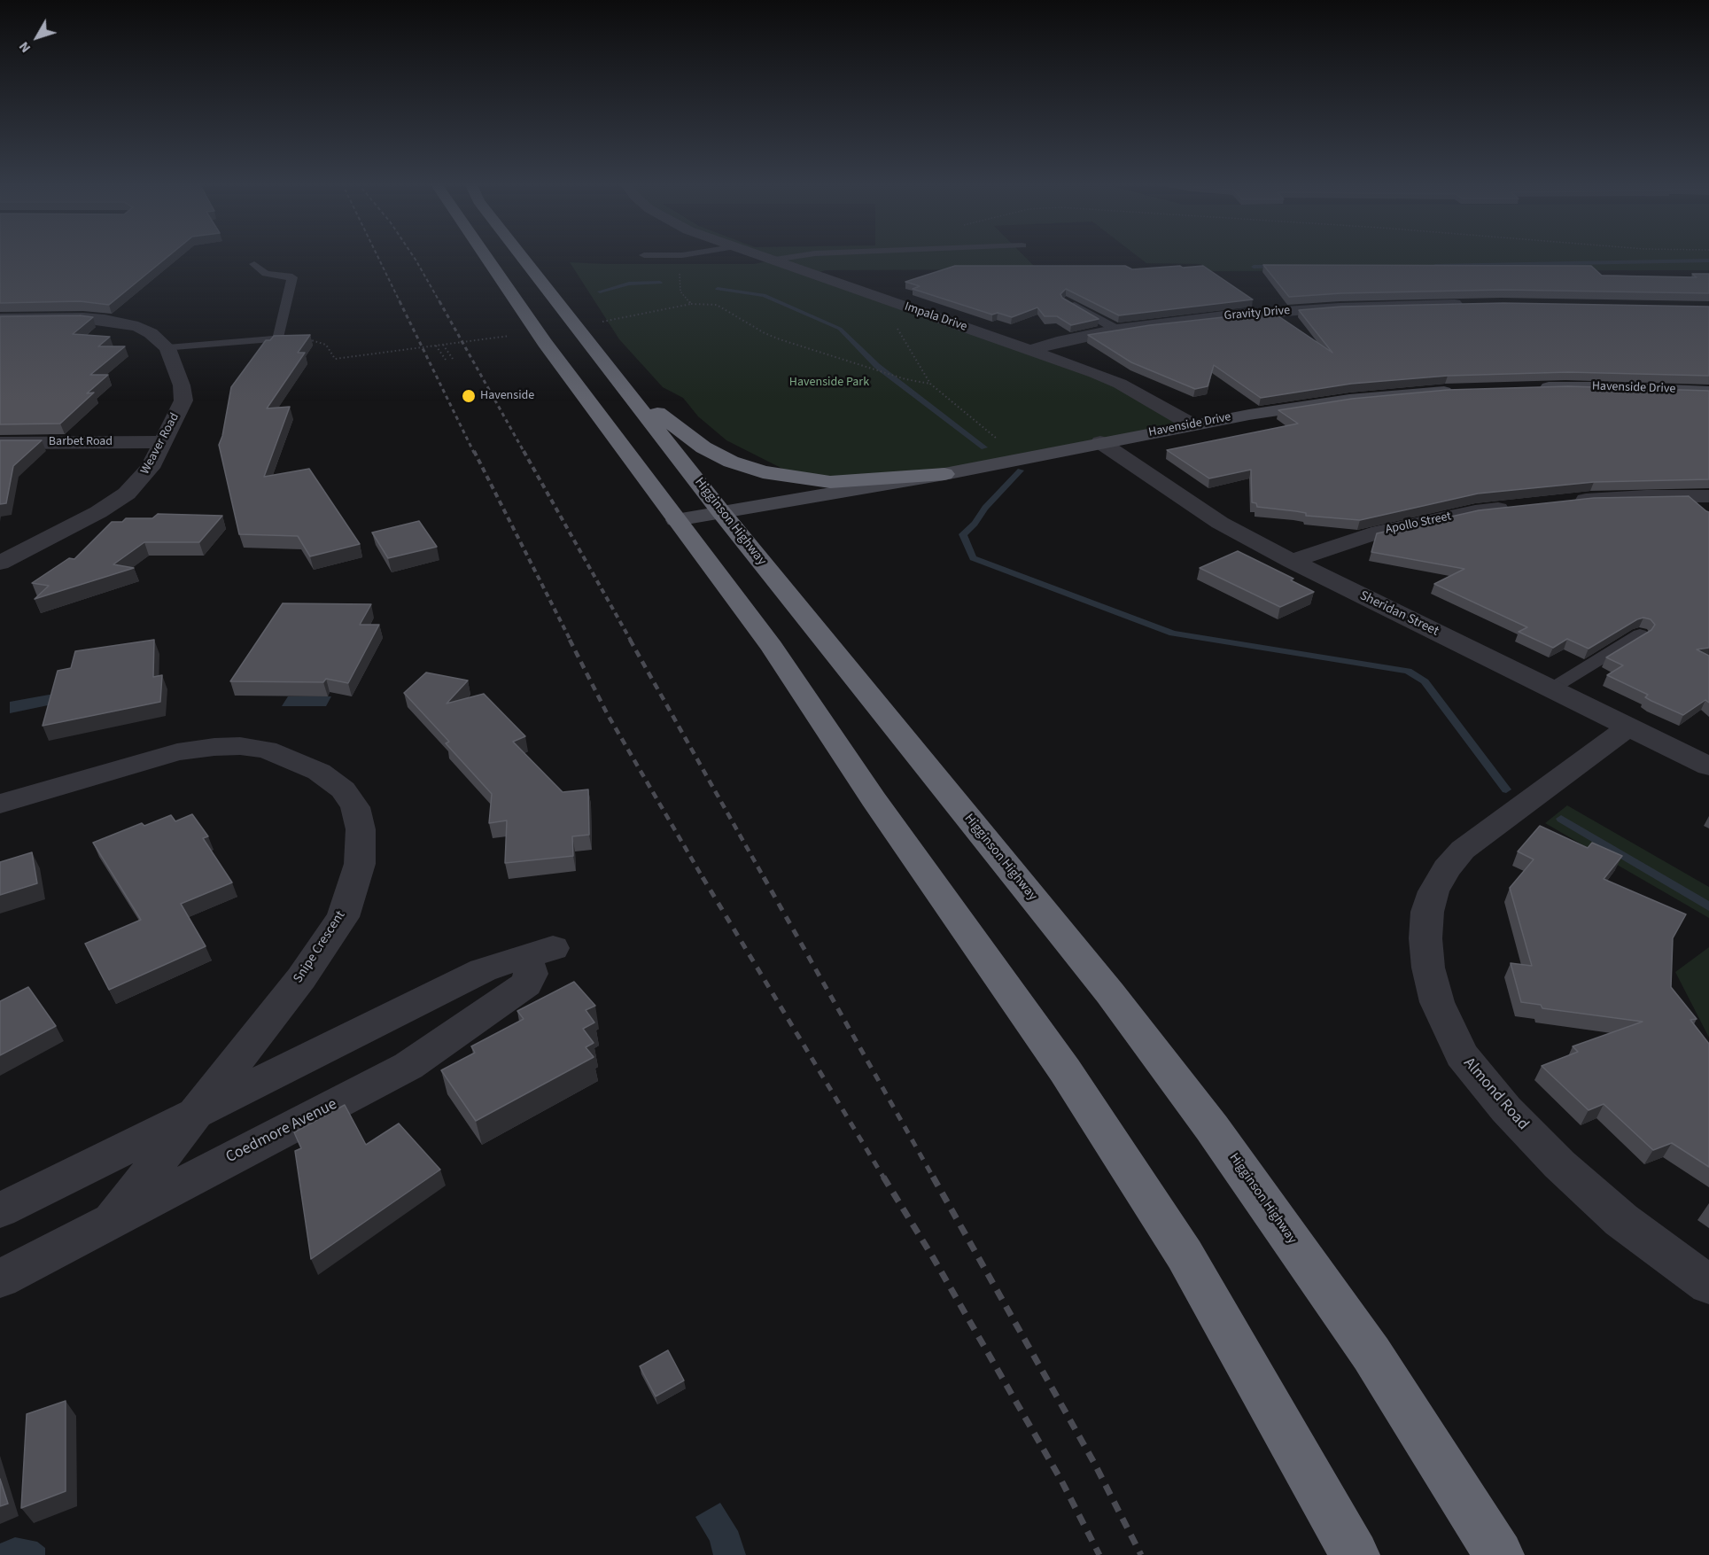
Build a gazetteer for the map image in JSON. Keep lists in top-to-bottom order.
{
  "streets": {
    "highway": ["Higginson Highway"],
    "street": [
      "Gravity Drive",
      "Impala Drive",
      "Havenside Drive",
      "Barbet Road",
      "Weaver Road",
      "Apollo Street",
      "Sheridan Street",
      "Snipe Crescent",
      "Almond Road",
      "Coedmore Avenue"
    ]
  },
  "crossings": [
    ["Gravity Drive", "Impala Drive"],
    ["Impala Drive", "Havenside Drive"],
    ["Havenside Drive", "Higginson Highway"],
    ["Havenside Drive", "Sheridan Street"],
    ["Barbet Road", "Weaver Road"],
    ["Apollo Street", "Sheridan Street"],
    ["Sheridan Street", "Almond Road"],
    ["Snipe Crescent", "Coedmore Avenue"]
  ],
  "parks": ["Havenside Park"],
  "places": ["Havenside"],
  "north": "bottom left"
}
